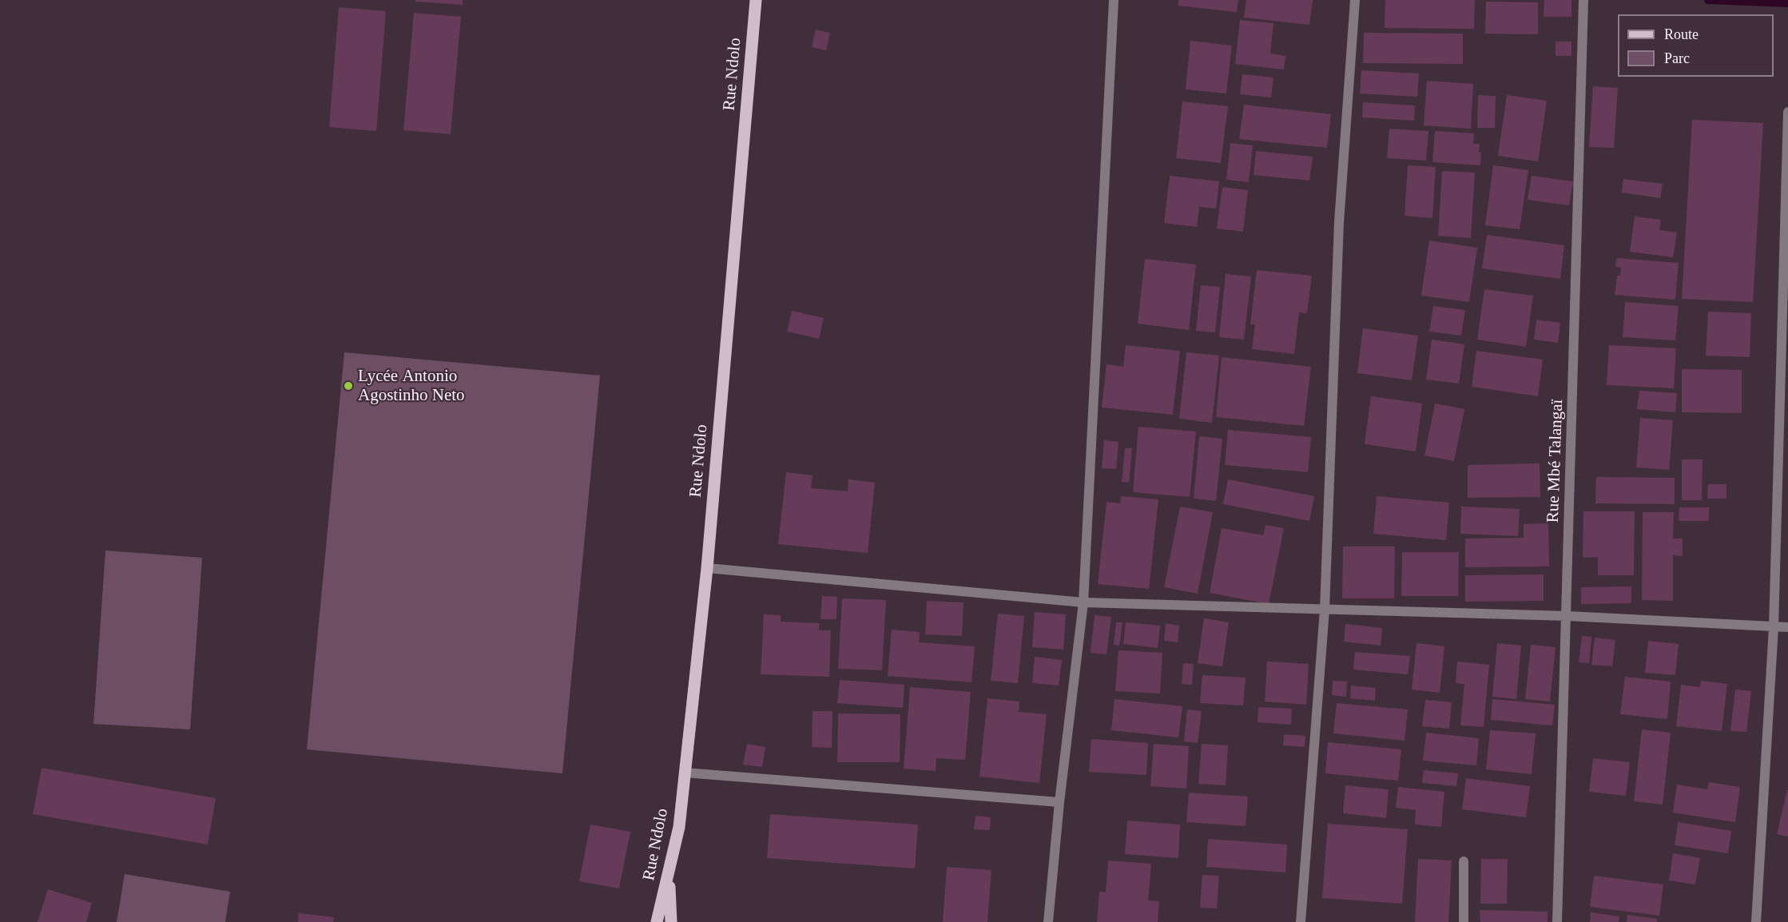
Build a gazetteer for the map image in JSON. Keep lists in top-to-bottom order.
{
  "streets": {
    "main road": ["Rue Ndolo"],
    "street": ["Rue Mbé Talangaï"]
  },
  "places": ["Lycée Antonio Agostinho Neto"],
  "legend": ["Route", "Parc"]
}
